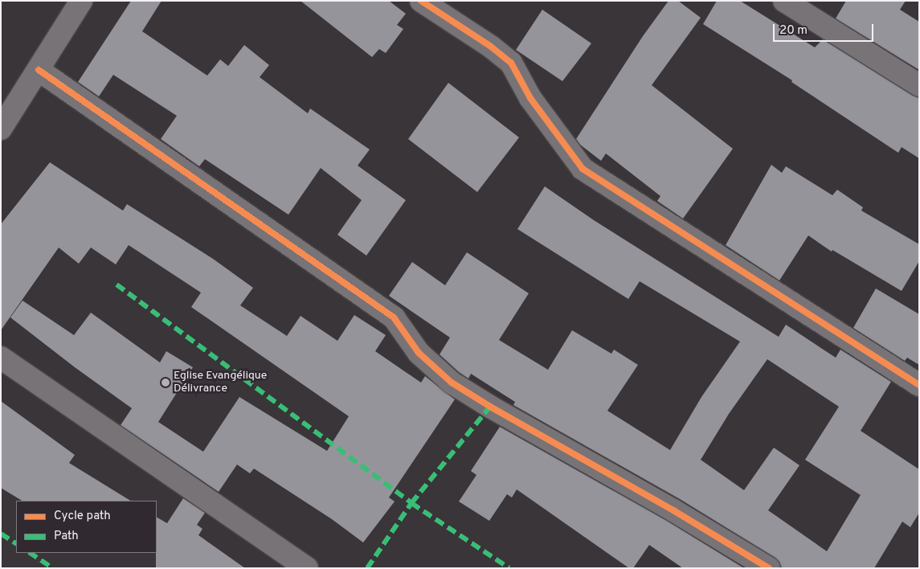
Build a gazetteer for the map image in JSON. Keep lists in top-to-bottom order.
{
  "places": ["Eglise Evangélique Délivrance"],
  "legend": ["Cycle path", "Path"],
  "scale_bar": "20 m"
}
